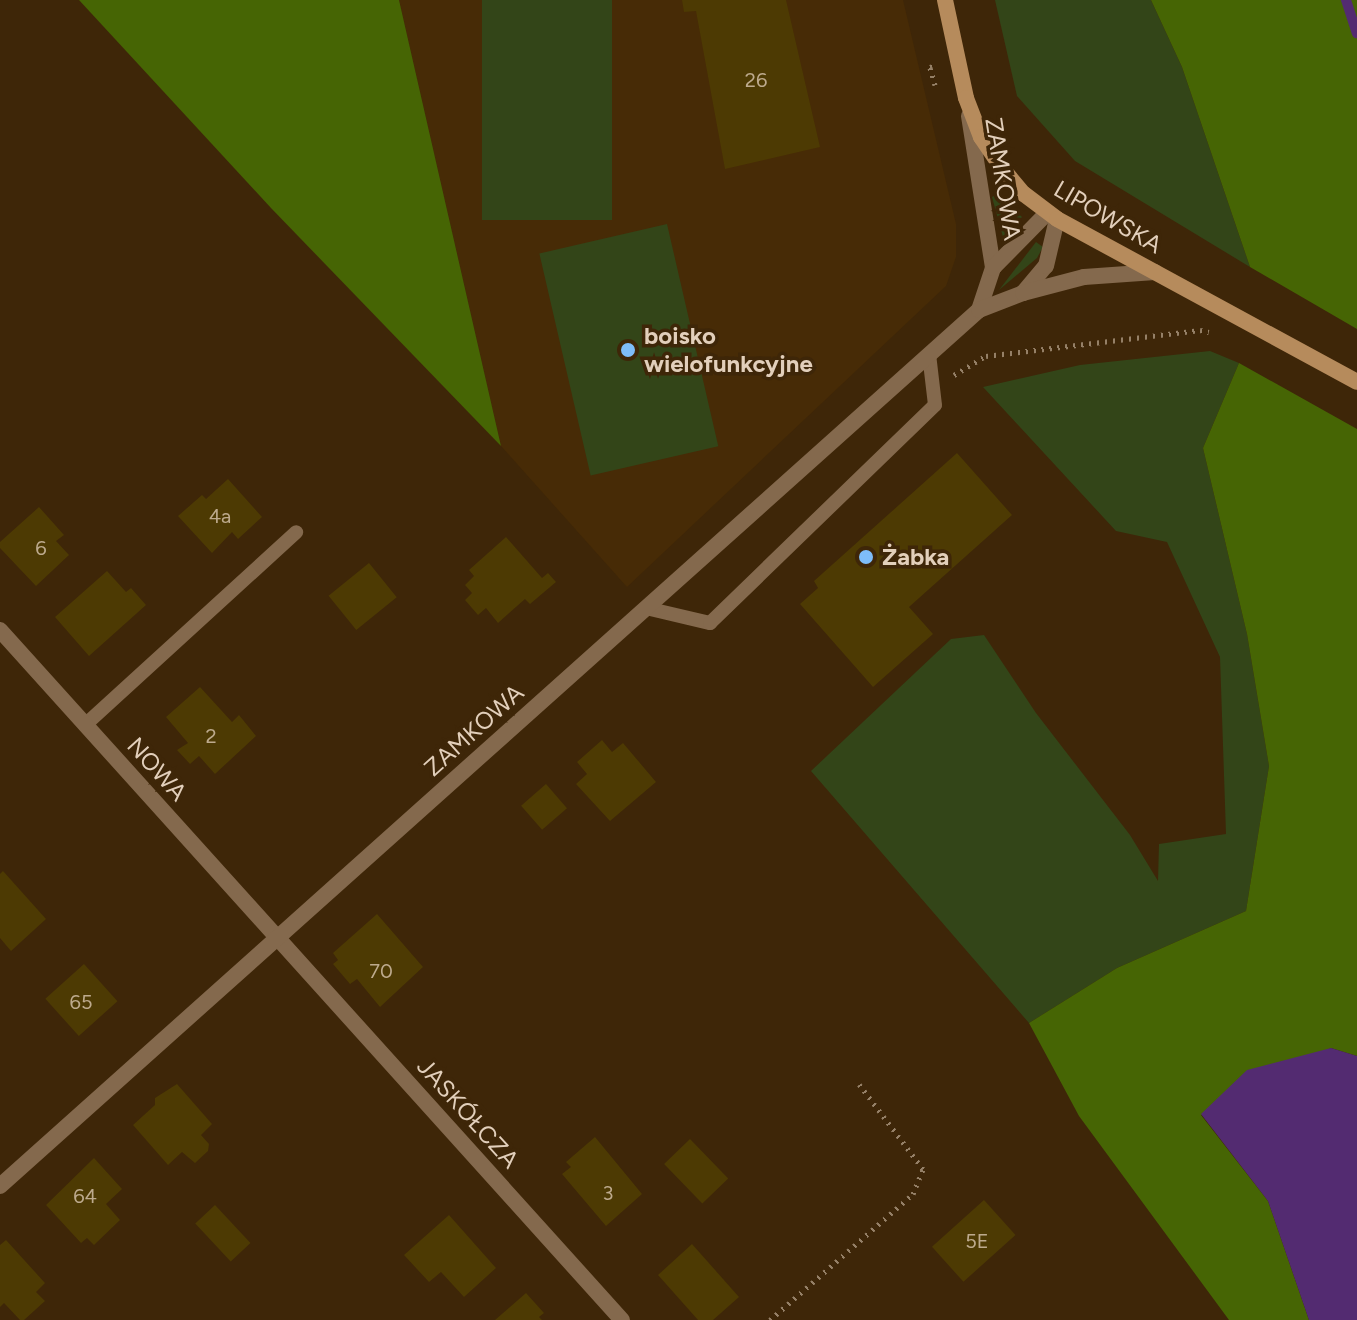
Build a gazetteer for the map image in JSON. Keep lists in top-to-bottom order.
{
  "streets": {
    "street": [
      "ZAMKOWA",
      "LIPOWSKA",
      "NOWA",
      "JASKÓŁCZA"
    ]
  },
  "crossings": [
    ["ZAMKOWA", "LIPOWSKA"],
    ["ZAMKOWA", "NOWA"],
    ["ZAMKOWA", "JASKÓŁCZA"],
    ["NOWA", "JASKÓŁCZA"]
  ],
  "places": ["boisko wielofunkcyjne", "Żabka"],
  "house_numbers": [
    "26",
    "4a",
    "6",
    "2",
    "70",
    "65",
    "3",
    "64",
    "5E"
  ]
}
